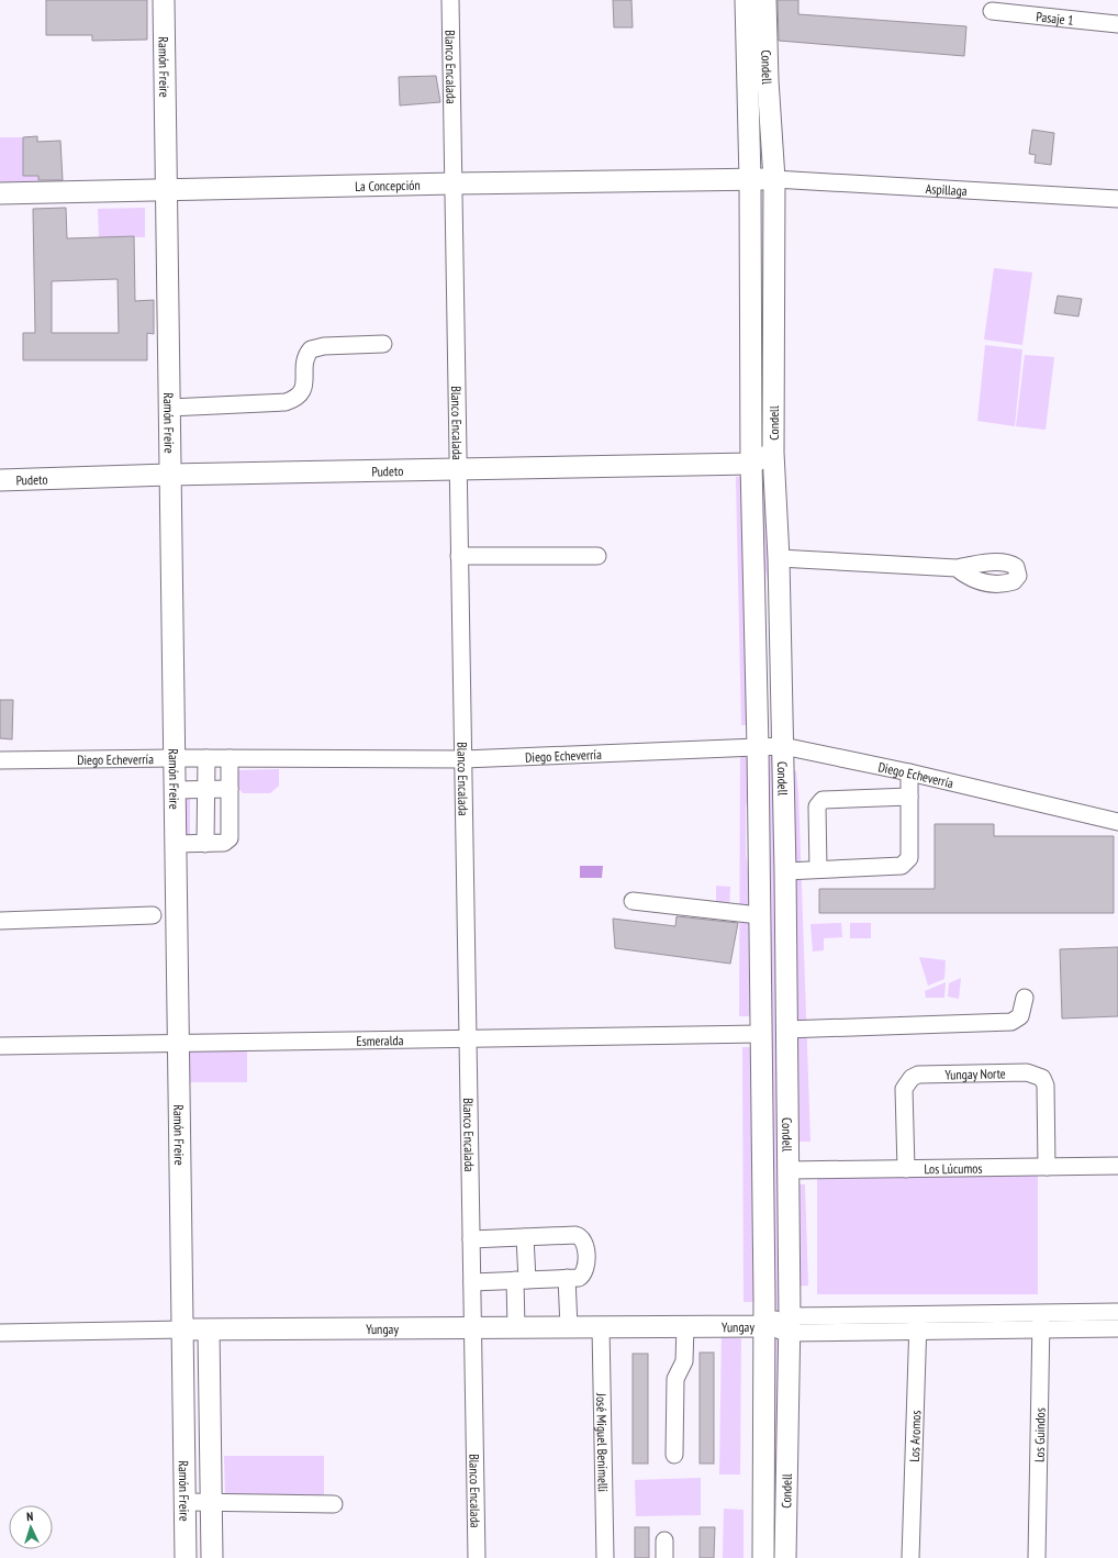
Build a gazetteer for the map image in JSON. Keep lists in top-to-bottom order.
{
  "streets": {
    "main road": [
      "Ramón Freire",
      "Condell",
      "La Concepción",
      "Pudeto",
      "Yungay"
    ],
    "street": [
      "Pasaje 1",
      "Blanco Encalada",
      "Aspillaga",
      "Diego Echeverría",
      "Esmeralda",
      "Yungay Norte",
      "Los Lúcumos",
      "Los Guindos",
      "Los Aromos",
      "José Miguel Benimelli"
    ]
  },
  "crossings": [
    ["Ramón Freire", "La Concepción"],
    ["Ramón Freire", "Pudeto"],
    ["Ramón Freire", "Diego Echeverría"],
    ["Ramón Freire", "Esmeralda"],
    ["Ramón Freire", "Yungay"],
    ["Blanco Encalada", "La Concepción"],
    ["Blanco Encalada", "Pudeto"],
    ["Blanco Encalada", "Diego Echeverría"],
    ["Blanco Encalada", "Esmeralda"],
    ["Blanco Encalada", "Yungay"],
    ["Condell", "La Concepción"],
    ["Condell", "Aspillaga"],
    ["Condell", "Pudeto"],
    ["Condell", "Diego Echeverría"],
    ["Condell", "Esmeralda"],
    ["Condell", "Los Lúcumos"],
    ["Condell", "Yungay"],
    ["La Concepción", "Aspillaga"],
    ["Yungay Norte", "Los Lúcumos"],
    ["Yungay", "Los Guindos"],
    ["Yungay", "Los Aromos"],
    ["Yungay", "José Miguel Benimelli"]
  ],
  "north": "top"
}
